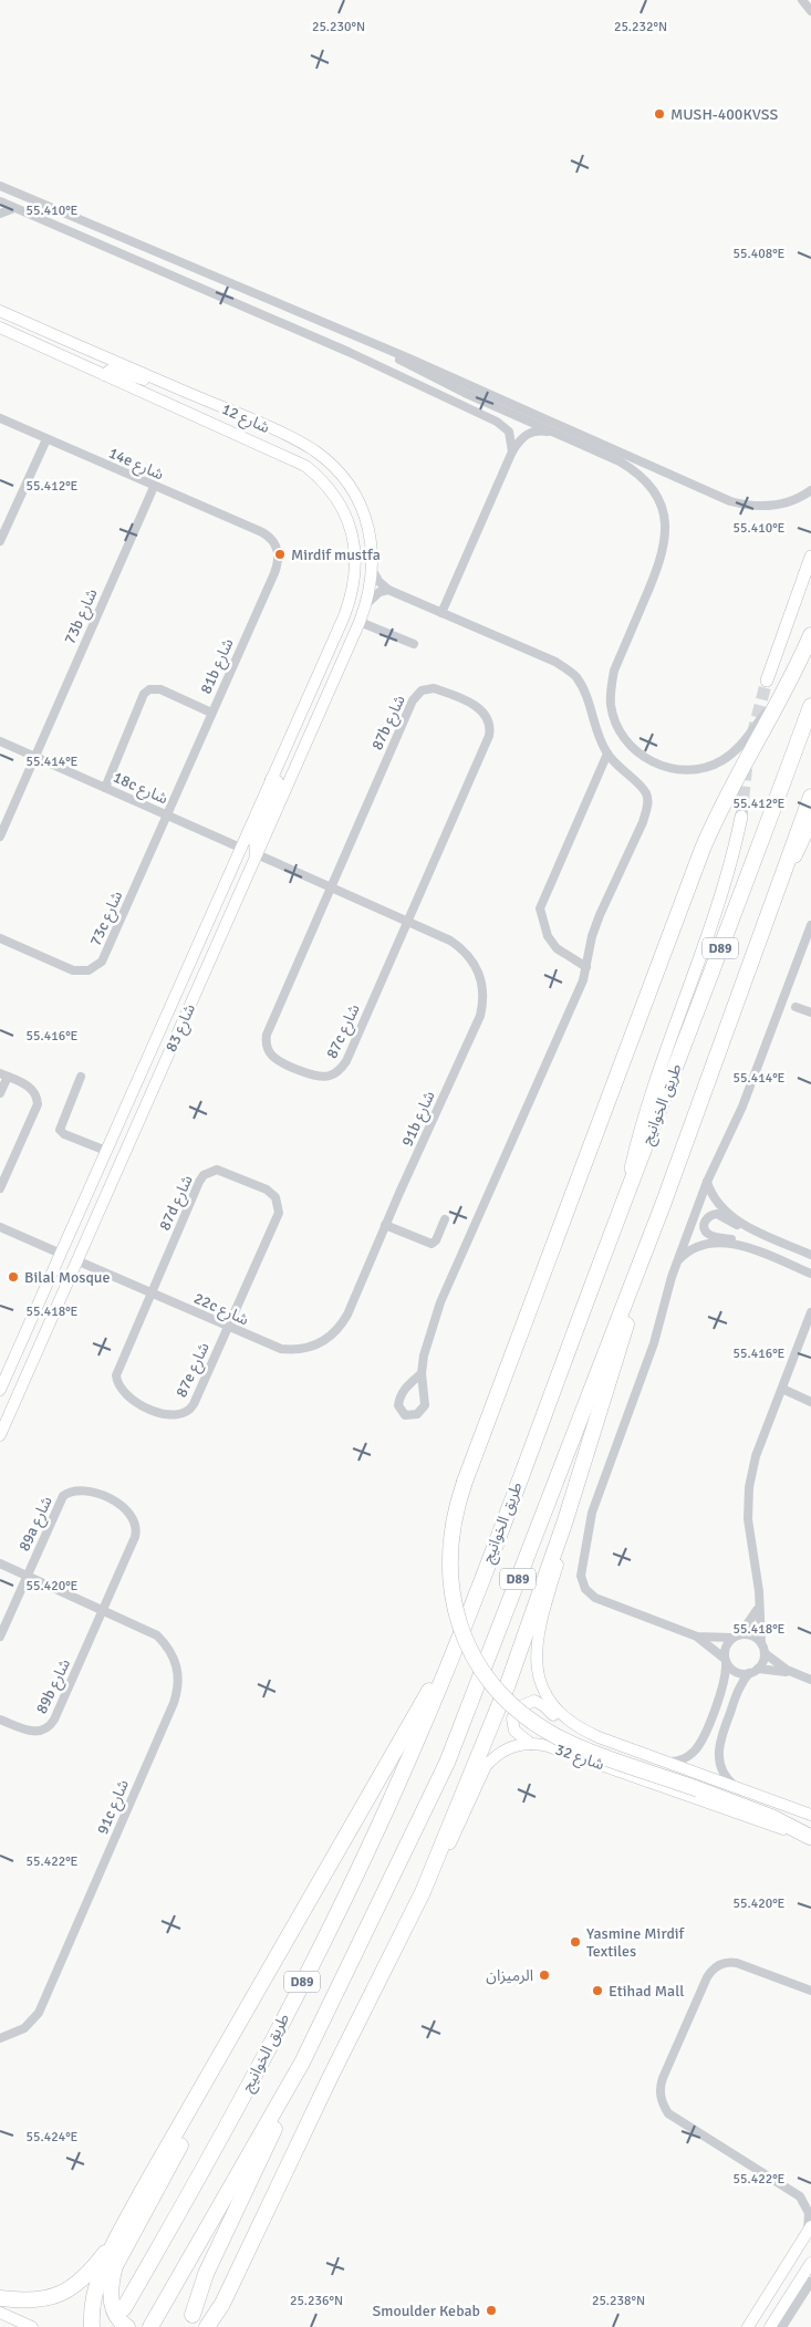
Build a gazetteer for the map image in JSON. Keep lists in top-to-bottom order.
{
  "streets": {
    "highway": ["D89", "طريق الخوانيج"],
    "street": [
      "شارع 12",
      "14e شارع",
      "73b شارع",
      "81b شارع",
      "87b شارع",
      "18c شارع",
      "73c شارع",
      "شارع 83",
      "87c شارع",
      "91b شارع",
      "87d شارع",
      "22c شارع",
      "87e شارع",
      "89a شارع",
      "89b شارع",
      "شارع 32",
      "91c شارع"
    ]
  },
  "crossings": [
    ["شارع 12", "شارع 83"],
    ["14e شارع", "73b شارع"],
    ["14e شارع", "81b شارع"],
    ["73b شارع", "18c شارع"],
    ["81b شارع", "18c شارع"],
    ["81b شارع", "73c شارع"],
    ["87b شارع", "87c شارع"],
    ["87b شارع", "91b شارع"],
    ["18c شارع", "73c شارع"],
    ["18c شارع", "شارع 83"],
    ["شارع 83", "22c شارع"],
    ["87c شارع", "91b شارع"],
    ["91b شارع", "22c شارع"],
    ["87d شارع", "22c شارع"],
    ["87d شارع", "87e شارع"],
    ["22c شارع", "87e شارع"],
    ["89a شارع", "89b شارع"],
    ["89a شارع", "91c شارع"],
    ["89b شارع", "91c شارع"]
  ],
  "places": [
    "MUSH-400KVSS",
    "Mirdif mustfa",
    "Bilal Mosque",
    "Yasmine Mirdif Textiles",
    "الرميزان",
    "Etihad Mall",
    "Smoulder Kebab"
  ],
  "coordinates": [
    "25.230°N",
    "25.232°N",
    "55.410°E",
    "55.408°E",
    "55.412°E",
    "55.414°E",
    "55.416°E",
    "55.418°E",
    "55.420°E",
    "55.422°E",
    "55.424°E",
    "25.236°N",
    "25.238°N"
  ]
}
